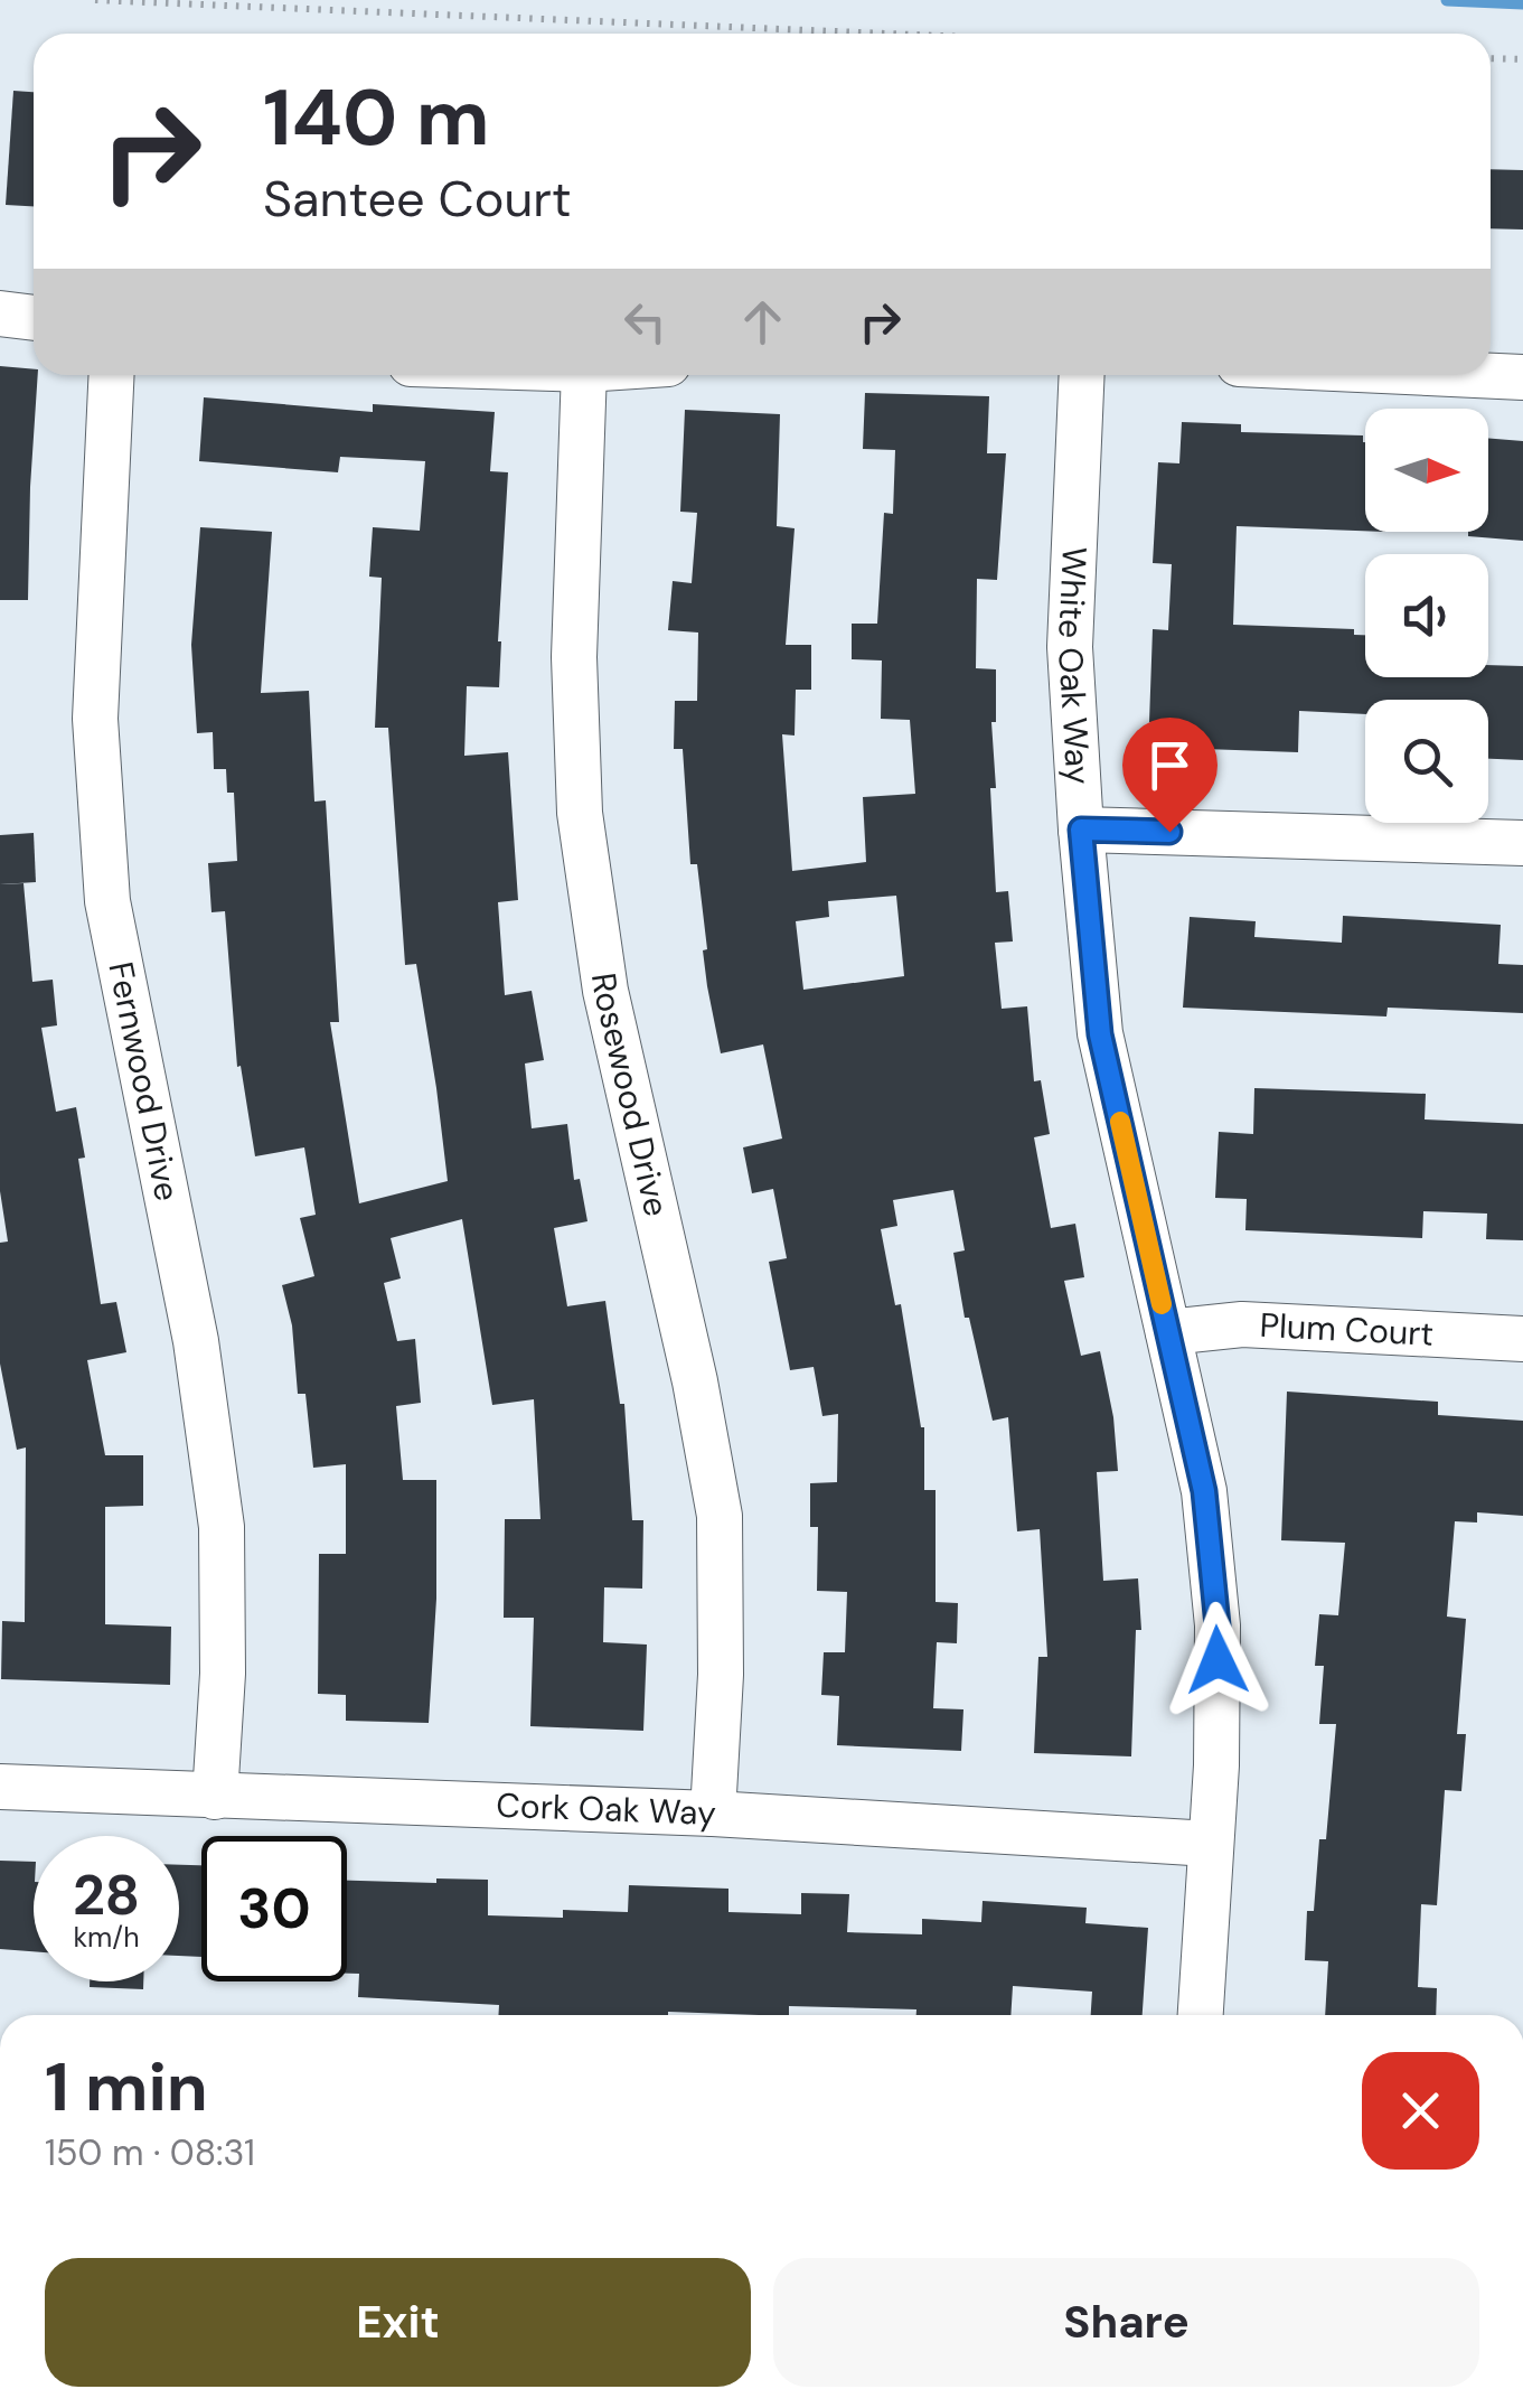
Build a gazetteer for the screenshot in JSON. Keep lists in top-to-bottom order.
{
  "streets": {
    "street": [
      "White Oak Way",
      "Fernwood Drive",
      "Rosewood Drive",
      "Plum Court",
      "Cork Oak Way"
    ]
  },
  "crossings": [
    ["White Oak Way", "Plum Court"],
    ["White Oak Way", "Cork Oak Way"],
    ["Fernwood Drive", "Cork Oak Way"],
    ["Rosewood Drive", "Cork Oak Way"]
  ],
  "north": "right",
  "page": {
    "turn": ["140 m", "Santee Court"],
    "speed": "28 km/h",
    "limit": "30",
    "heading": ["1 min", "150 m · 08:31"],
    "buttons": ["Exit", "Share"]
  }
}
